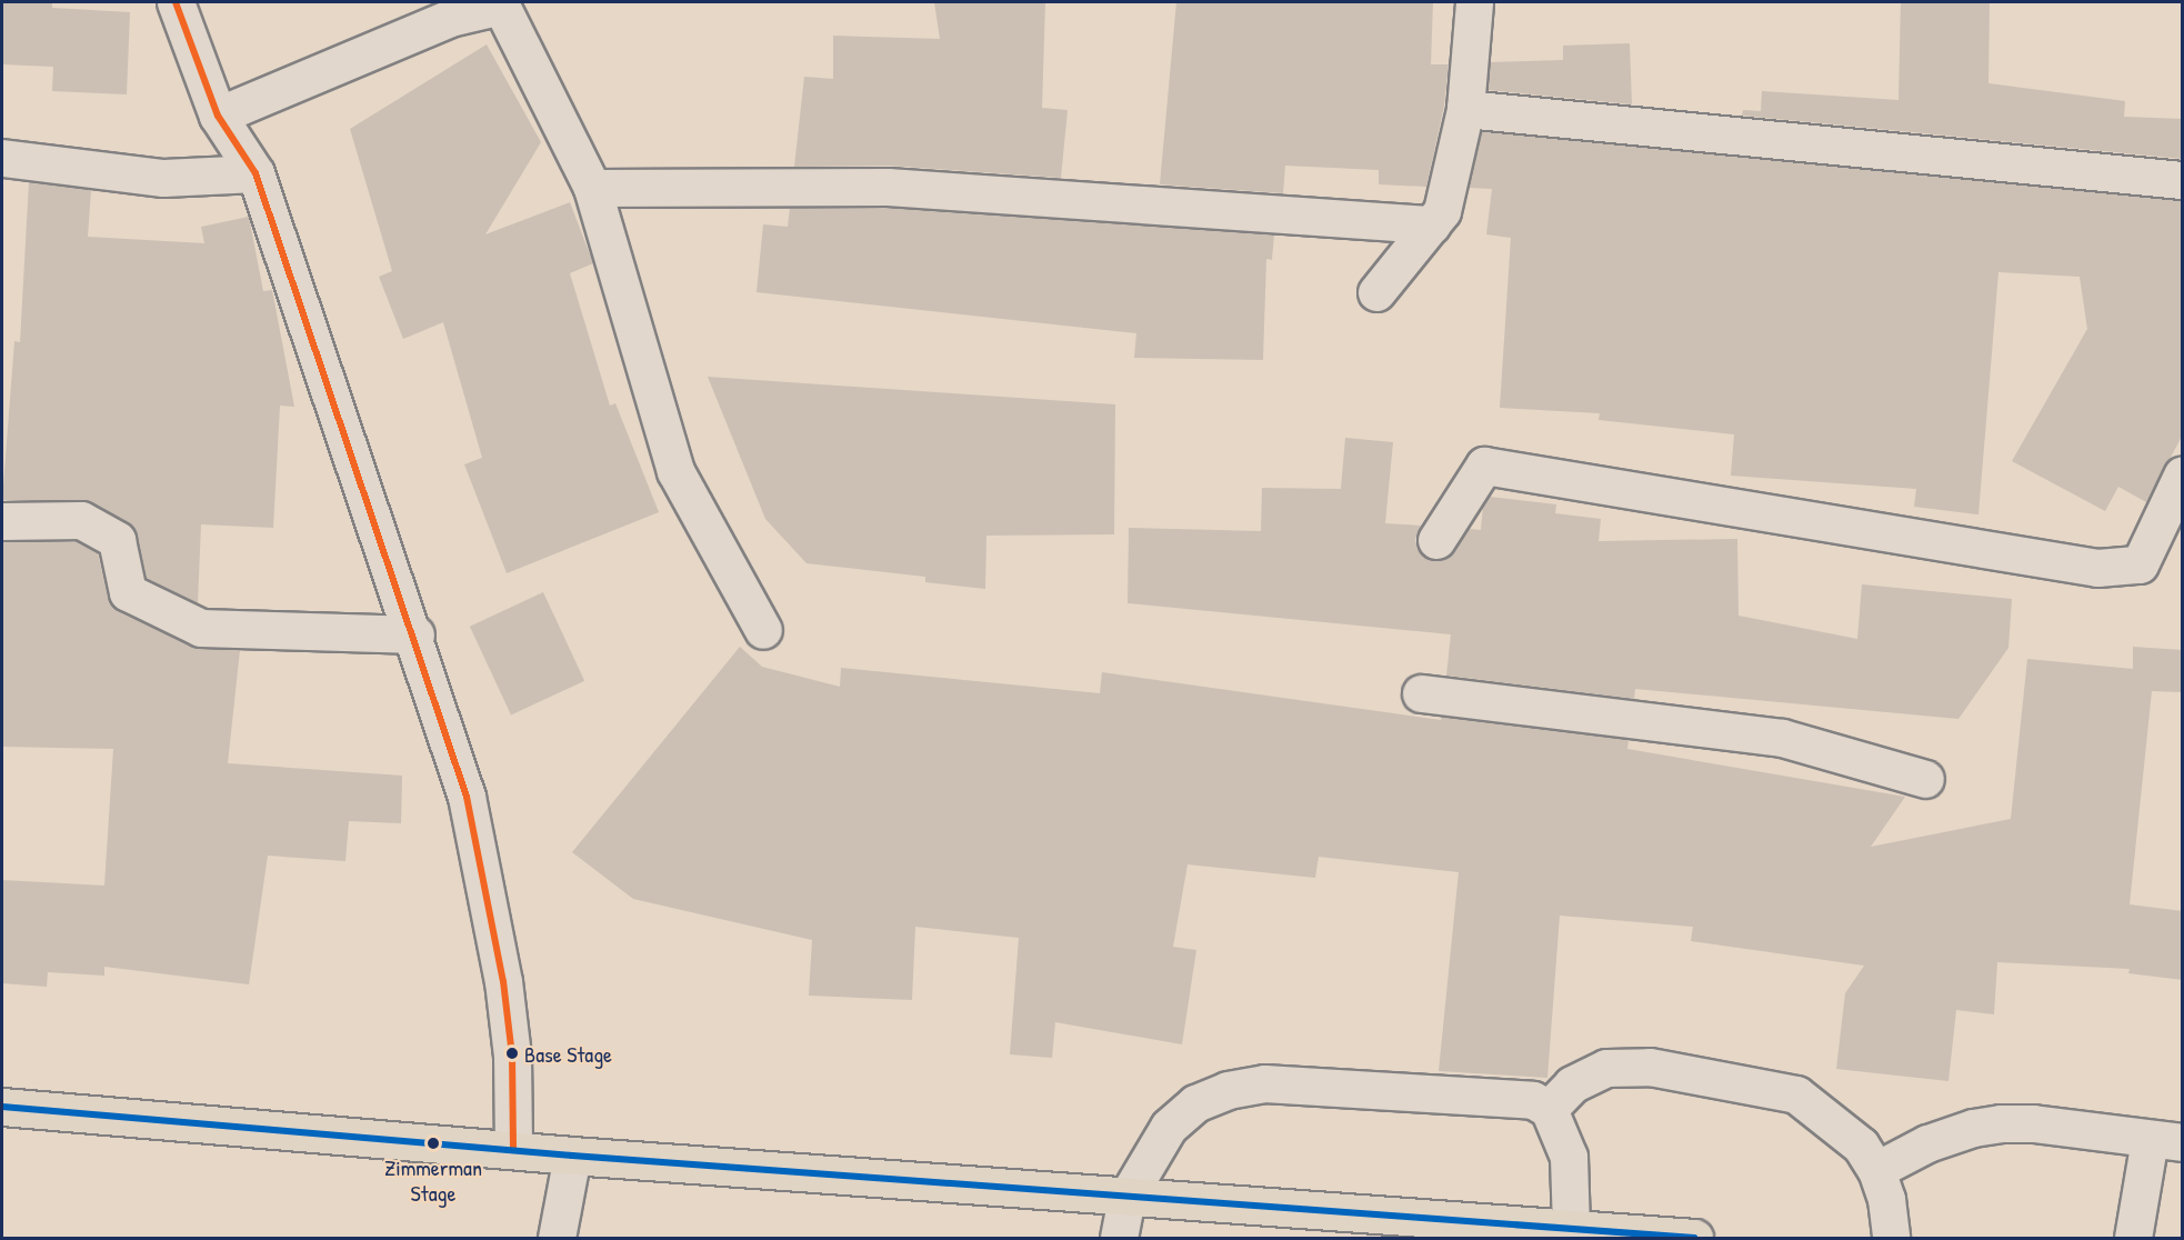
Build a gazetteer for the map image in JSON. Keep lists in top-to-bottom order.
{
  "places": ["Base Stage", "Zimmerman Stage"]
}
